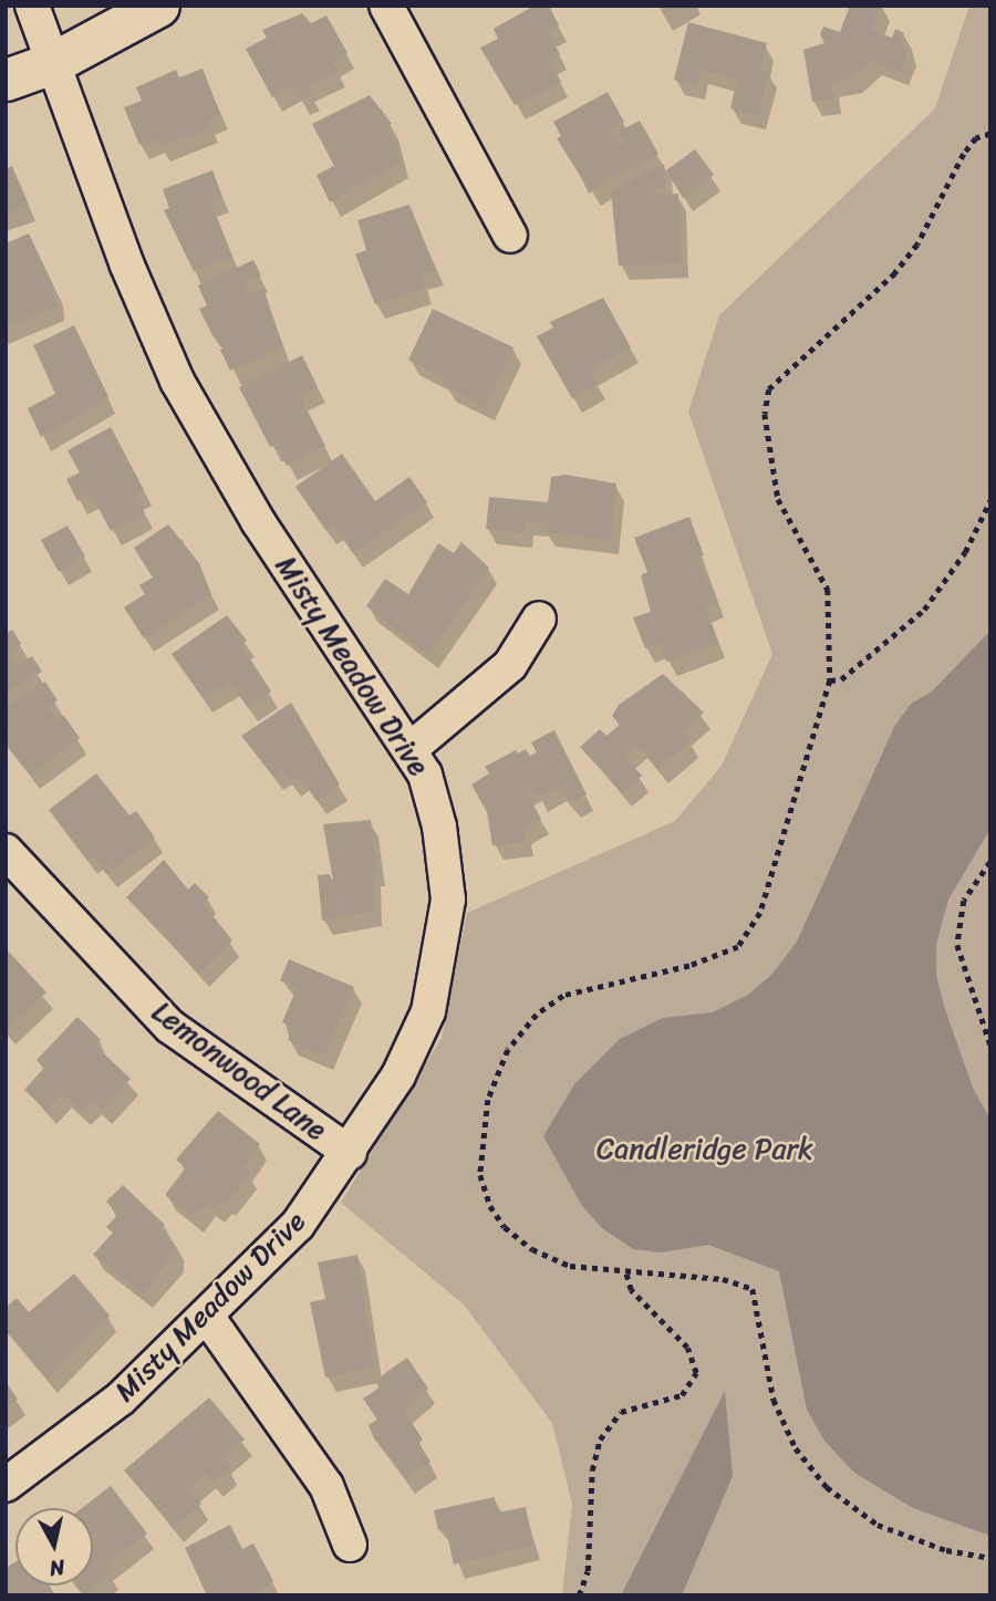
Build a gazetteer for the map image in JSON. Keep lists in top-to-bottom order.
{
  "streets": {
    "street": ["Misty Meadow Drive", "Lemonwood Lane"]
  },
  "crossings": [
    ["Misty Meadow Drive", "Lemonwood Lane"]
  ],
  "parks": ["Candleridge Park"],
  "north": "bottom"
}
